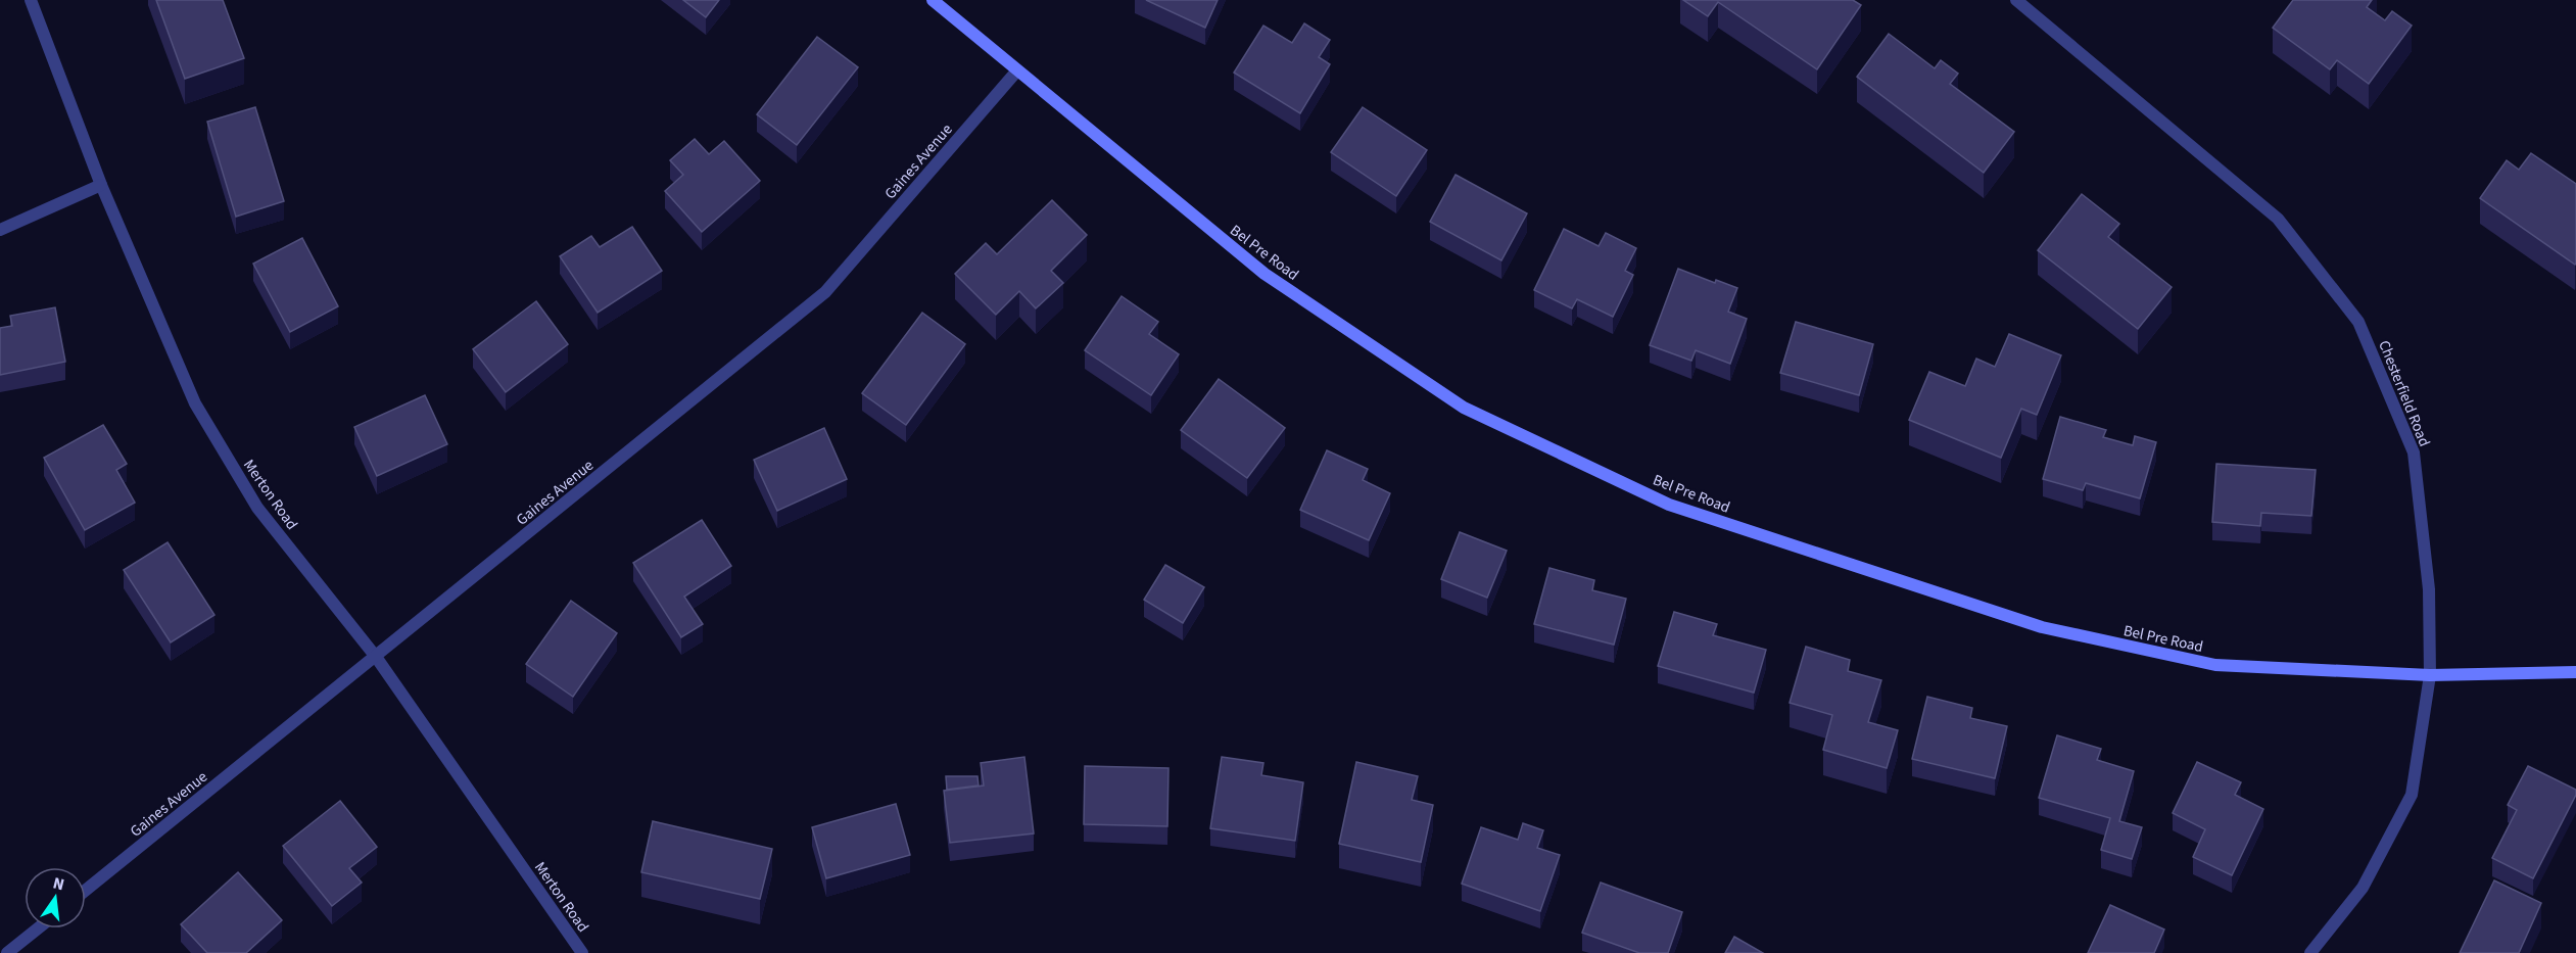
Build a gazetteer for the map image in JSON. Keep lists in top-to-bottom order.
{
  "streets": {
    "main road": ["Bel Pre Road"],
    "street": ["Gaines Avenue", "Chesterfield Road", "Merton Road"]
  },
  "crossings": [
    ["Gaines Avenue", "Bel Pre Road"],
    ["Gaines Avenue", "Merton Road"],
    ["Bel Pre Road", "Chesterfield Road"]
  ],
  "north": "top"
}
